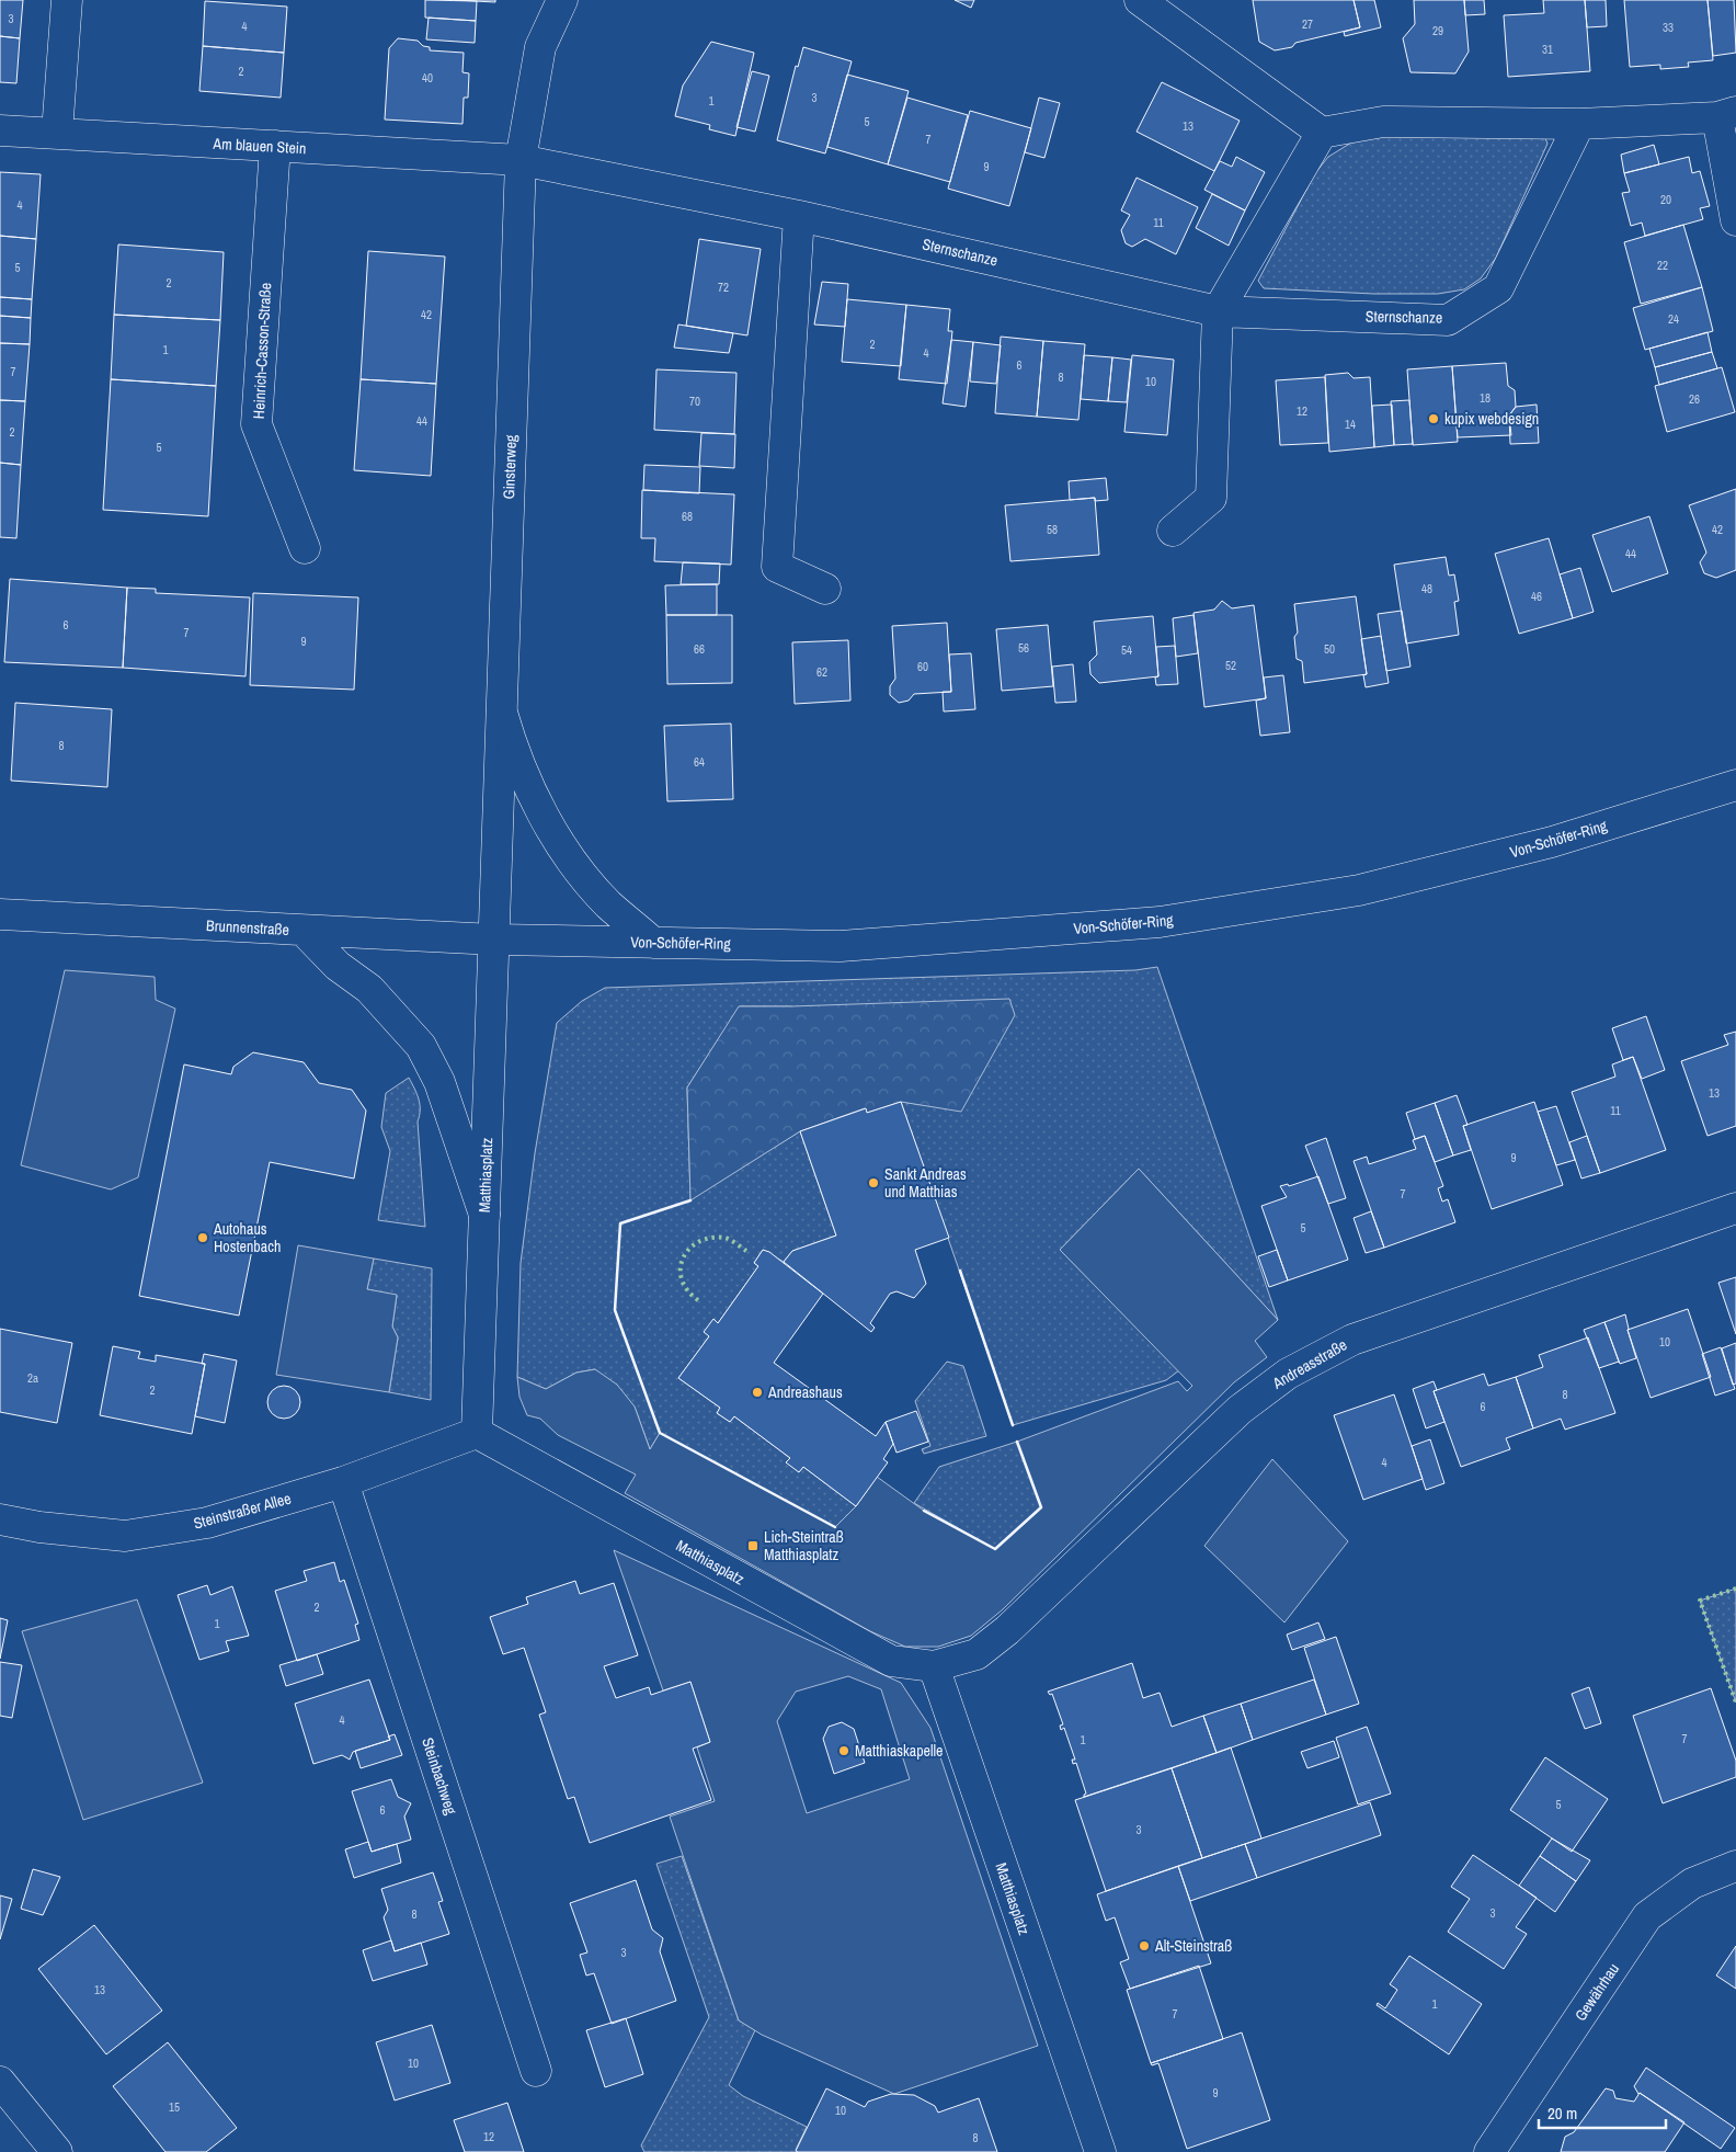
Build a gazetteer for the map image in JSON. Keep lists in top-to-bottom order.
{
  "streets": {
    "street": [
      "Am blauen Stein",
      "Sternschanze",
      "Heinrich-Casson-Straße",
      "Ginsterweg",
      "Von-Schöfer-Ring",
      "Brunnenstraße",
      "Matthiasplatz",
      "Andreasstraße",
      "Steinstraßer Allee",
      "Steinbachweg",
      "Gewährhau"
    ]
  },
  "crossings": [
    ["Am blauen Stein", "Sternschanze"],
    ["Am blauen Stein", "Heinrich-Casson-Straße"],
    ["Am blauen Stein", "Ginsterweg"],
    ["Sternschanze", "Ginsterweg"],
    ["Ginsterweg", "Von-Schöfer-Ring"],
    ["Ginsterweg", "Brunnenstraße"],
    ["Ginsterweg", "Matthiasplatz"],
    ["Von-Schöfer-Ring", "Brunnenstraße"],
    ["Von-Schöfer-Ring", "Matthiasplatz"],
    ["Brunnenstraße", "Matthiasplatz"],
    ["Matthiasplatz", "Andreasstraße"],
    ["Matthiasplatz", "Steinstraßer Allee"],
    ["Steinstraßer Allee", "Steinbachweg"]
  ],
  "places": {
    "other": [
      "kupix webdesign",
      "Sankt Andreas und Matthias",
      "Autohaus Hostenbach",
      "Andreashaus",
      "Matthiaskapelle",
      "Alt-Steinstraß"
    ],
    "transit": ["Lich-Steintraß Matthiasplatz"]
  },
  "house_numbers": [
    "3",
    "27",
    "4",
    "33",
    "29",
    "31",
    "2",
    "40",
    "3",
    "1",
    "5",
    "13",
    "7",
    "9",
    "20",
    "4",
    "11",
    "22",
    "5",
    "2",
    "72",
    "42",
    "24",
    "2",
    "1",
    "4",
    "6",
    "7",
    "8",
    "10",
    "18",
    "26",
    "70",
    "12",
    "44",
    "14",
    "2",
    "5",
    "68",
    "58",
    "42",
    "44",
    "48",
    "46",
    "6",
    "7",
    "9",
    "56",
    "66",
    "50",
    "54",
    "52",
    "60",
    "62",
    "8",
    "64",
    "13",
    "11",
    "9",
    "7",
    "5",
    "10",
    "2a",
    "2",
    "8",
    "6",
    "4",
    "2",
    "1",
    "4",
    "7",
    "1",
    "5",
    "6",
    "3",
    "3",
    "8",
    "3",
    "13",
    "1",
    "7",
    "10",
    "9",
    "15",
    "10",
    "12",
    "8"
  ],
  "scale_bar": "20 m"
}
